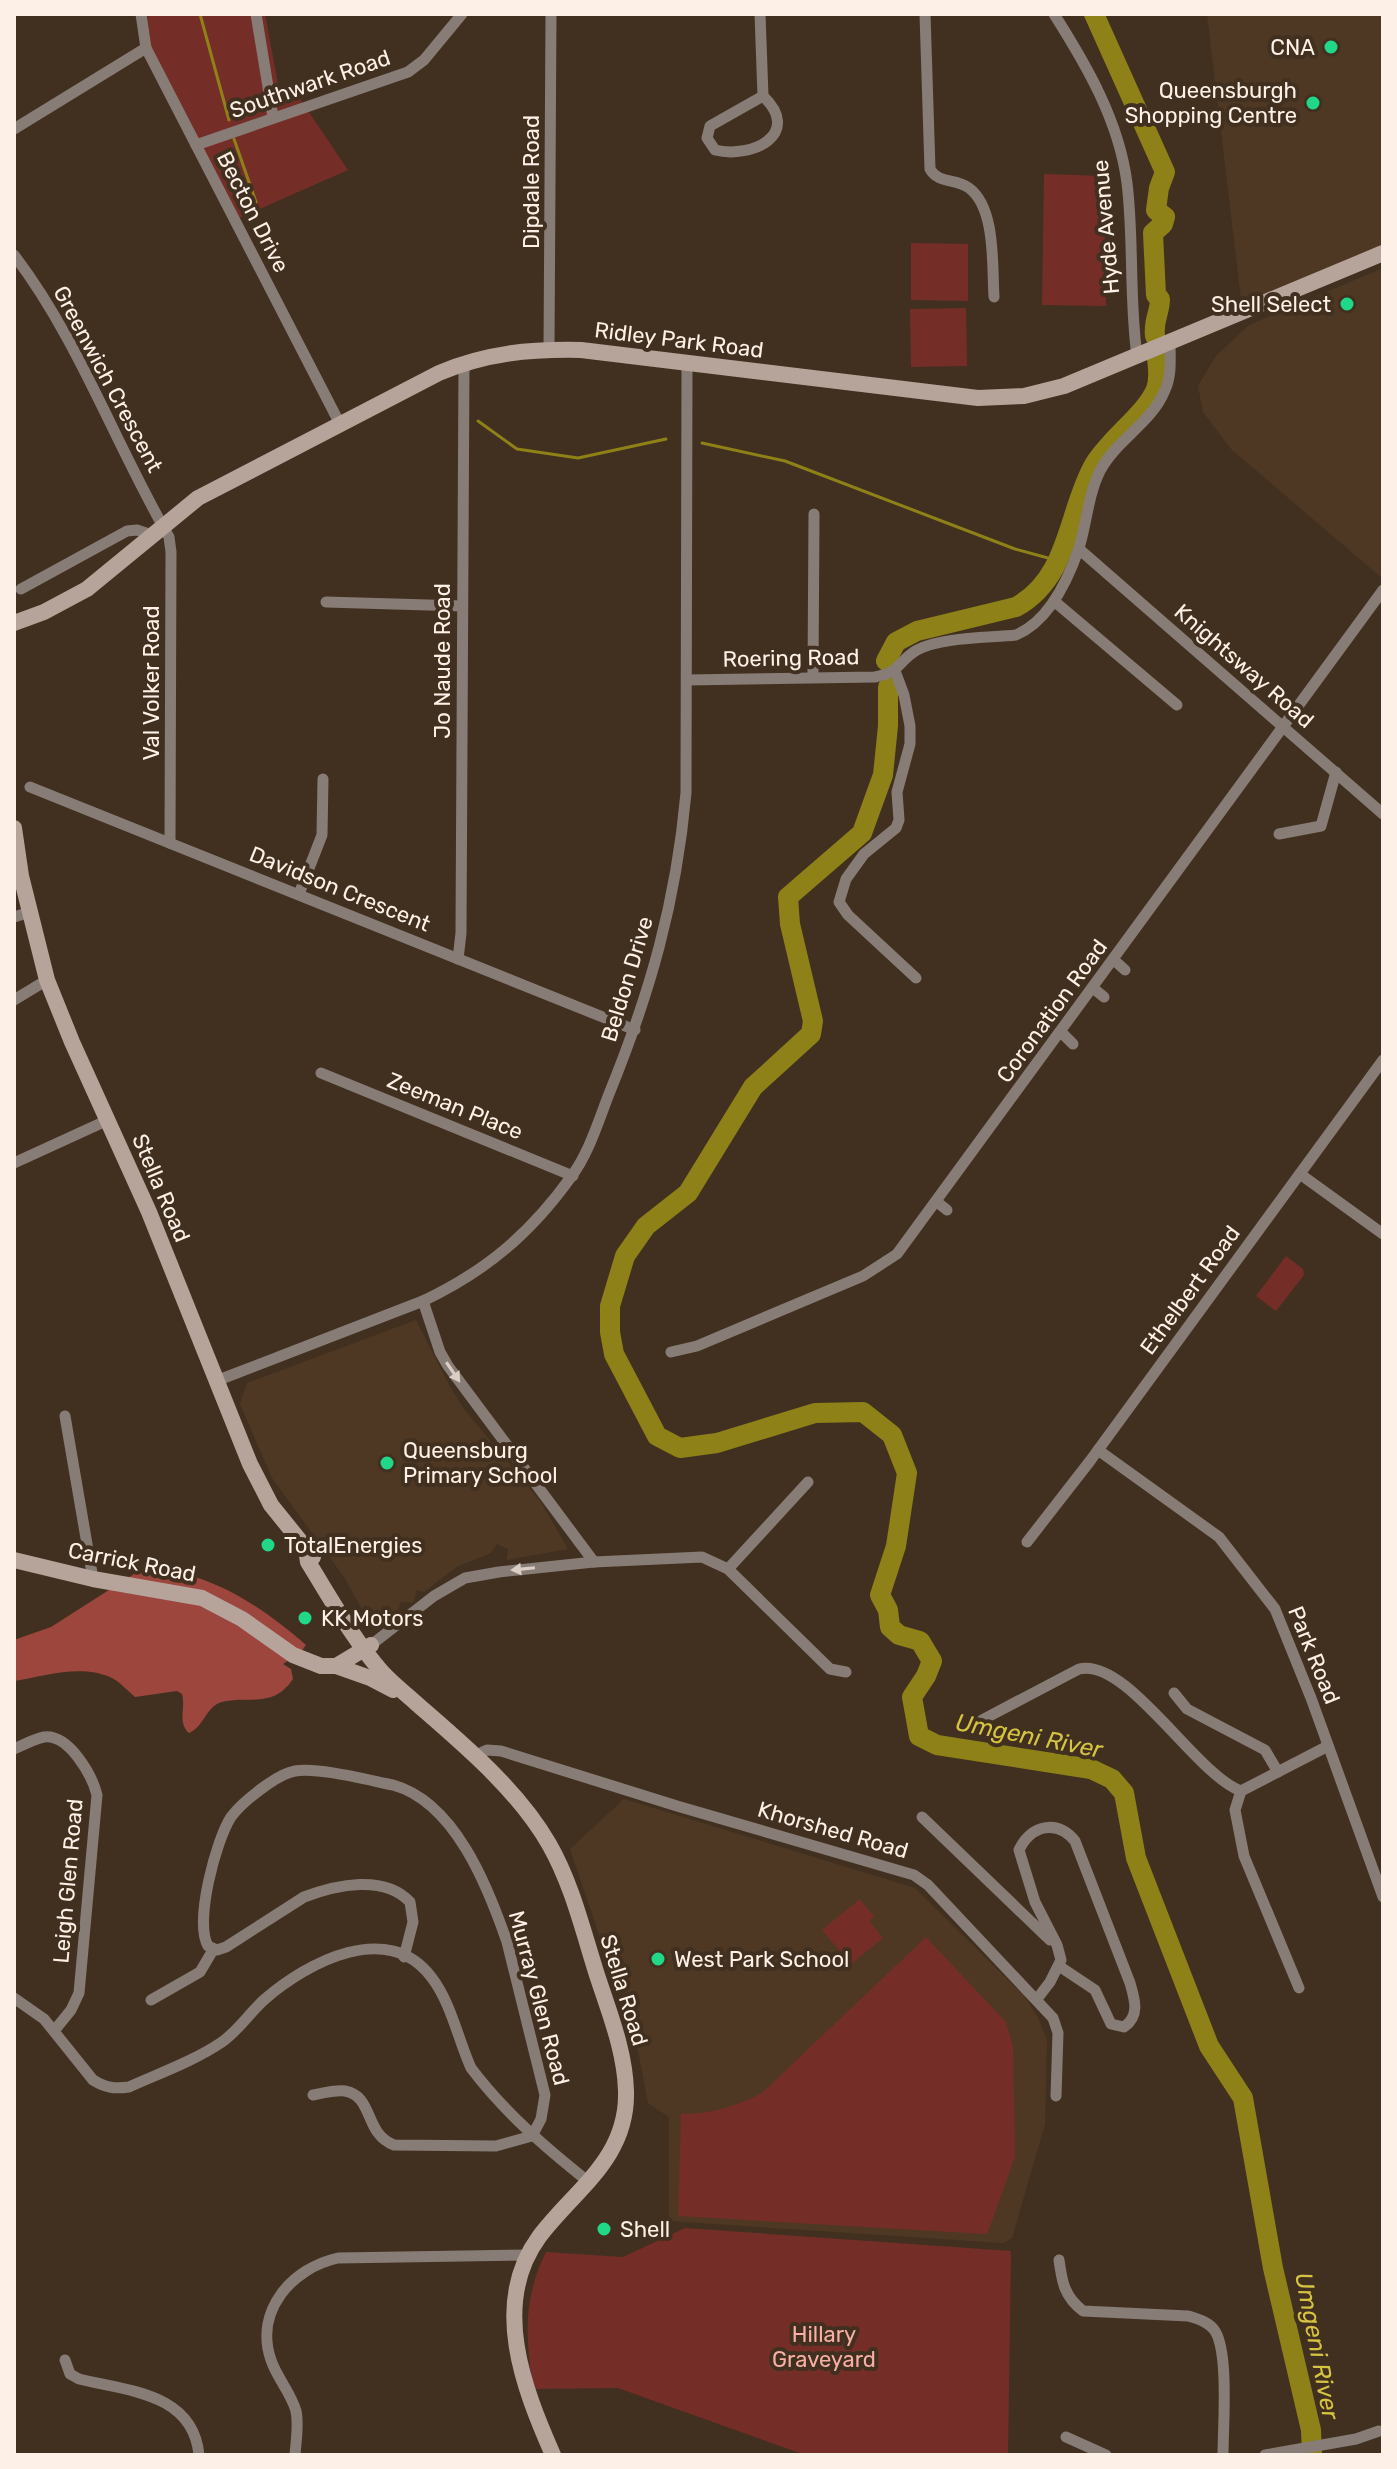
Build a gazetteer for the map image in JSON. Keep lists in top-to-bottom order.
{
  "streets": {
    "main road": ["Ridley Park Road", "Stella Road", "Carrick Road"],
    "street": [
      "Southwark Road",
      "Dipdale Road",
      "Becton Drive",
      "Hyde Avenue",
      "Greenwich Crescent",
      "Roering Road",
      "Jo Naude Road",
      "Knightsway Road",
      "Val Volker Road",
      "Davidson Crescent",
      "Beldon Drive",
      "Coronation Road",
      "Zeeman Place",
      "Ethelbert Road",
      "Park Road",
      "Khorshed Road",
      "Leigh Glen Road",
      "Murray Glen Road"
    ]
  },
  "crossings": [
    ["Southwark Road", "Becton Drive"],
    ["Dipdale Road", "Ridley Park Road"],
    ["Becton Drive", "Ridley Park Road"],
    ["Hyde Avenue", "Ridley Park Road"],
    ["Ridley Park Road", "Greenwich Crescent"],
    ["Ridley Park Road", "Jo Naude Road"],
    ["Ridley Park Road", "Val Volker Road"],
    ["Ridley Park Road", "Beldon Drive"],
    ["Greenwich Crescent", "Val Volker Road"],
    ["Roering Road", "Beldon Drive"],
    ["Jo Naude Road", "Davidson Crescent"],
    ["Knightsway Road", "Coronation Road"],
    ["Val Volker Road", "Davidson Crescent"],
    ["Davidson Crescent", "Beldon Drive"],
    ["Beldon Drive", "Zeeman Place"],
    ["Beldon Drive", "Stella Road"],
    ["Stella Road", "Carrick Road"],
    ["Stella Road", "Khorshed Road"],
    ["Ethelbert Road", "Park Road"]
  ],
  "water": ["Umgeni River"],
  "parks": ["Hillary Graveyard"],
  "places": [
    "CNA",
    "Queensburgh Shopping Centre",
    "Shell Select",
    "Queensburg Primary School",
    "TotalEnergies",
    "KK Motors",
    "West Park School",
    "Shell"
  ]
}
